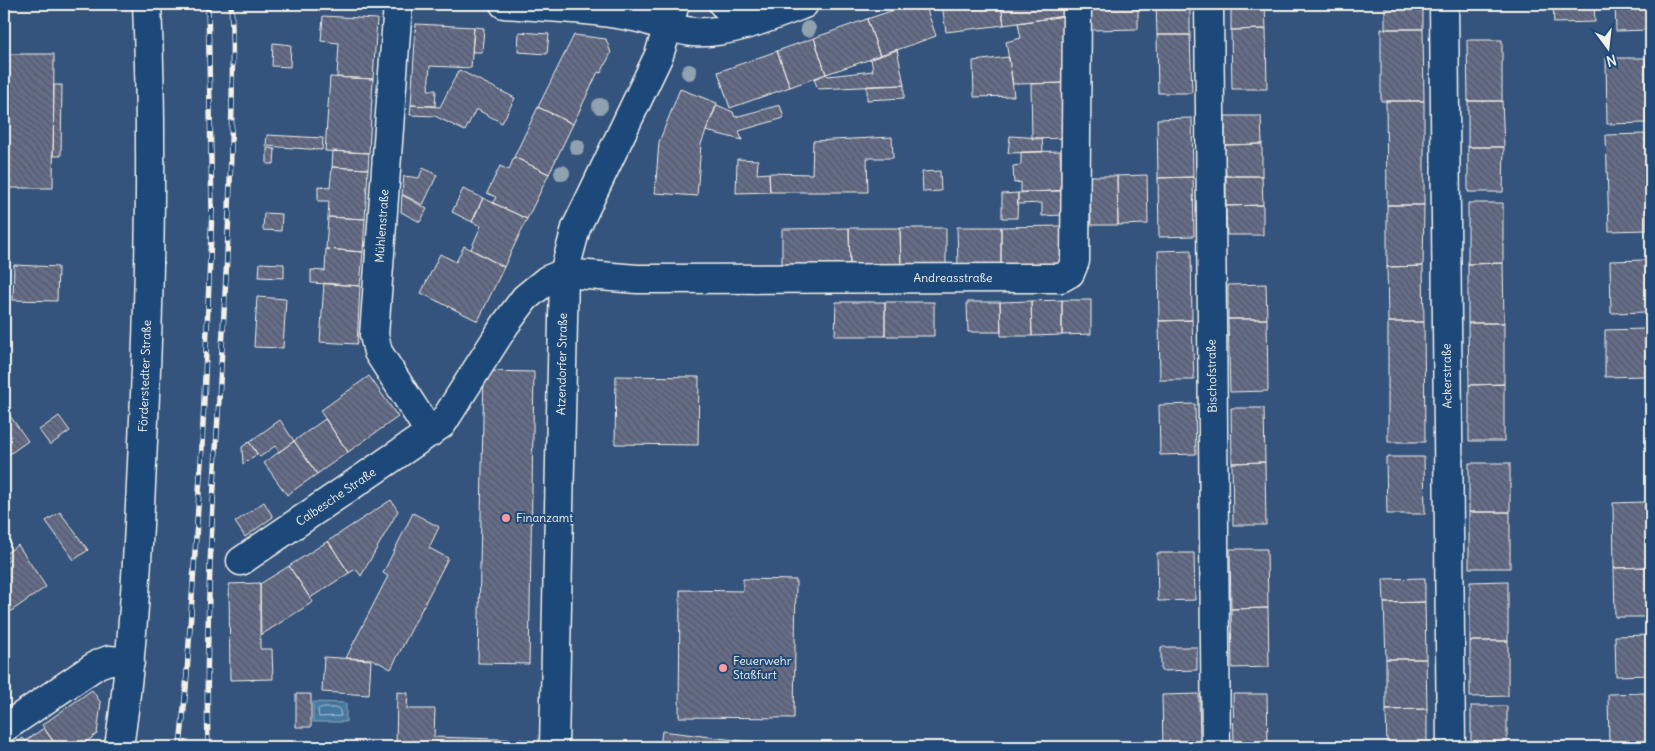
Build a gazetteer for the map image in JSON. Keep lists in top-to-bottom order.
{
  "streets": {
    "street": [
      "Mühlenstraße",
      "Andreasstraße",
      "Atzendorfer Straße",
      "Förderstedter Straße",
      "Bischofstraße",
      "Ackerstraße",
      "Calbesche Straße"
    ]
  },
  "crossings": [
    ["Mühlenstraße", "Calbesche Straße"],
    ["Andreasstraße", "Atzendorfer Straße"],
    ["Andreasstraße", "Calbesche Straße"],
    ["Atzendorfer Straße", "Calbesche Straße"]
  ],
  "places": ["Finanzamt", "Feuerwehr Staßfurt"],
  "north": "bottom"
}
